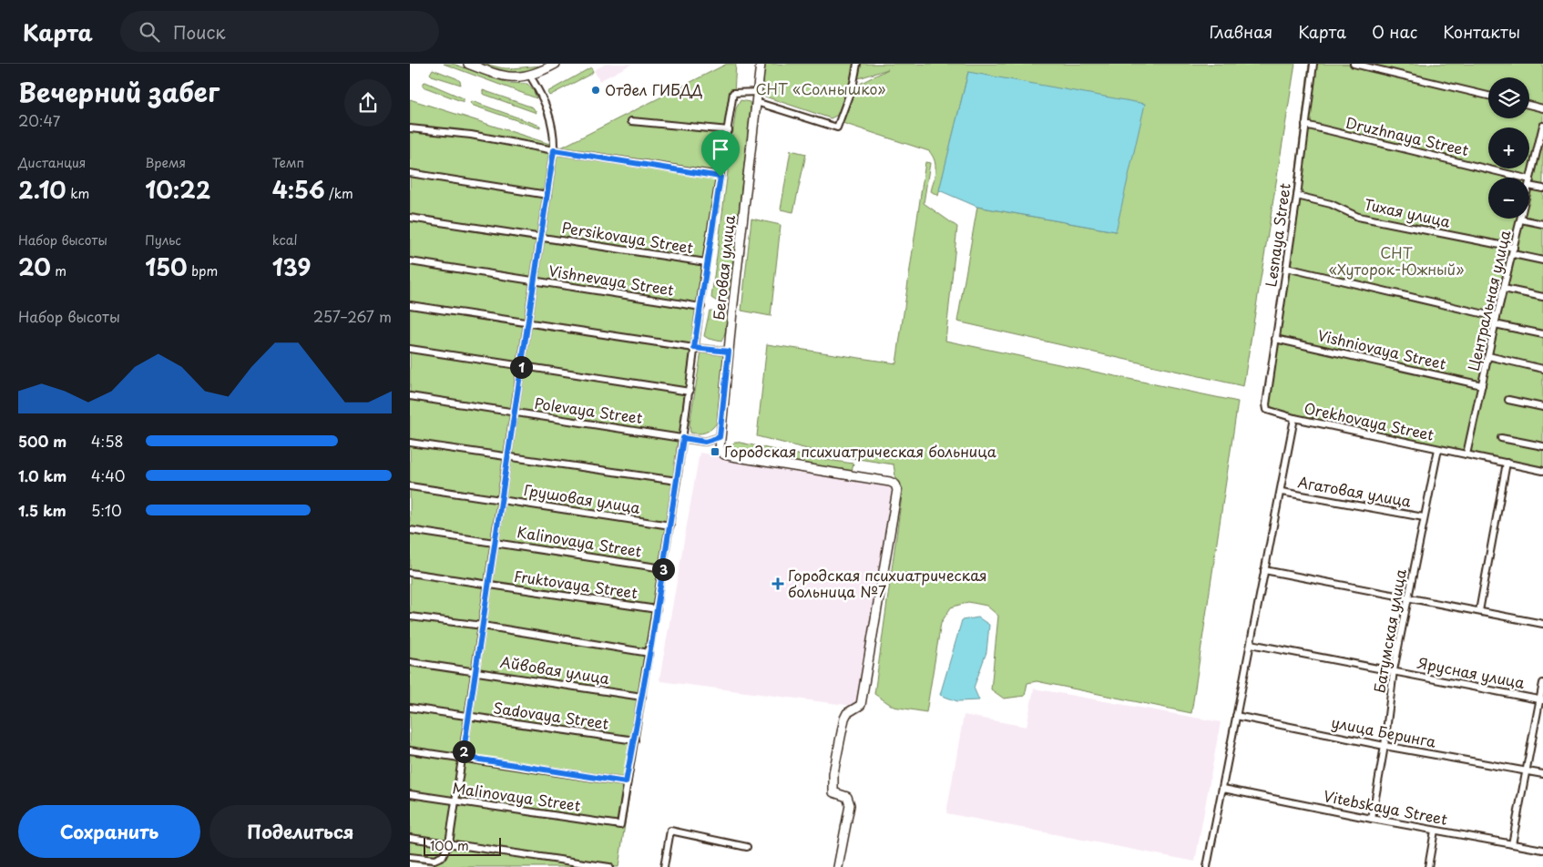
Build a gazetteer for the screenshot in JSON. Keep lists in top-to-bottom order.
{
  "streets": {
    "street": [
      "Druzhnaya Street",
      "Тихая улица",
      "Lesnaya Street",
      "Persikovaya Street",
      "Беговая улица",
      "Vishnevaya Street",
      "Центральная улица",
      "Vishniovaya Street",
      "Polevaya Street",
      "Orekhovaya Street",
      "Агатовая улица",
      "Грушовая улица",
      "Kalinovaya Street",
      "Fruktovaya Street",
      "Батумская улица",
      "Айвовая улица",
      "Ярусная улица",
      "Sadovaya Street",
      "улица Беринга",
      "Malinovaya Street",
      "Vitebskaya Street"
    ]
  },
  "crossings": [
    ["Druzhnaya Street", "Lesnaya Street"],
    ["Druzhnaya Street", "Центральная улица"],
    ["Тихая улица", "Lesnaya Street"],
    ["Тихая улица", "Центральная улица"],
    ["Lesnaya Street", "Vishniovaya Street"],
    ["Lesnaya Street", "Orekhovaya Street"],
    ["Беговая улица", "Polevaya Street"],
    ["Центральная улица", "Vishniovaya Street"],
    ["Центральная улица", "Orekhovaya Street"],
    ["Orekhovaya Street", "Батумская улица"],
    ["Агатовая улица", "Батумская улица"],
    ["Батумская улица", "Ярусная улица"],
    ["Батумская улица", "улица Беринга"],
    ["Батумская улица", "Vitebskaya Street"]
  ],
  "parks": ["СНТ «Солнышко»", "СНТ «Хуторок-Южный»"],
  "places": {
    "other": ["Отдел ГИБДД"],
    "transit": ["Городская психиатрическая больница"],
    "health": ["Городская психиатрическая больница №7"]
  },
  "scale_bar": "100 m",
  "page": {
    "header": "Карта",
    "search": "Поиск",
    "nav": [
      "Главная",
      "Карта",
      "О нас",
      "Контакты"
    ],
    "heading": ["Вечерний забег", "20:47"],
    "map_buttons": ["+", "−"],
    "stats": [
      ["Дистанция", "2.10 km"],
      ["Время", "10:22"],
      ["Темп", "4:56 /km"],
      ["Набор высоты", "20 m"],
      ["Пульс", "150 bpm"],
      ["kcal", "139"]
    ],
    "chart": ["Набор высоты", "257–267 m"],
    "pins": ["1", "3", "2"],
    "list": [
      {
        "name": "500 m",
        "note": "4:58"
      },
      {
        "name": "1.0 km",
        "note": "4:40"
      },
      {
        "name": "1.5 km",
        "note": "5:10"
      }
    ],
    "buttons": ["Сохранить", "Поделиться"],
    "scale": "100 m"
  }
}
